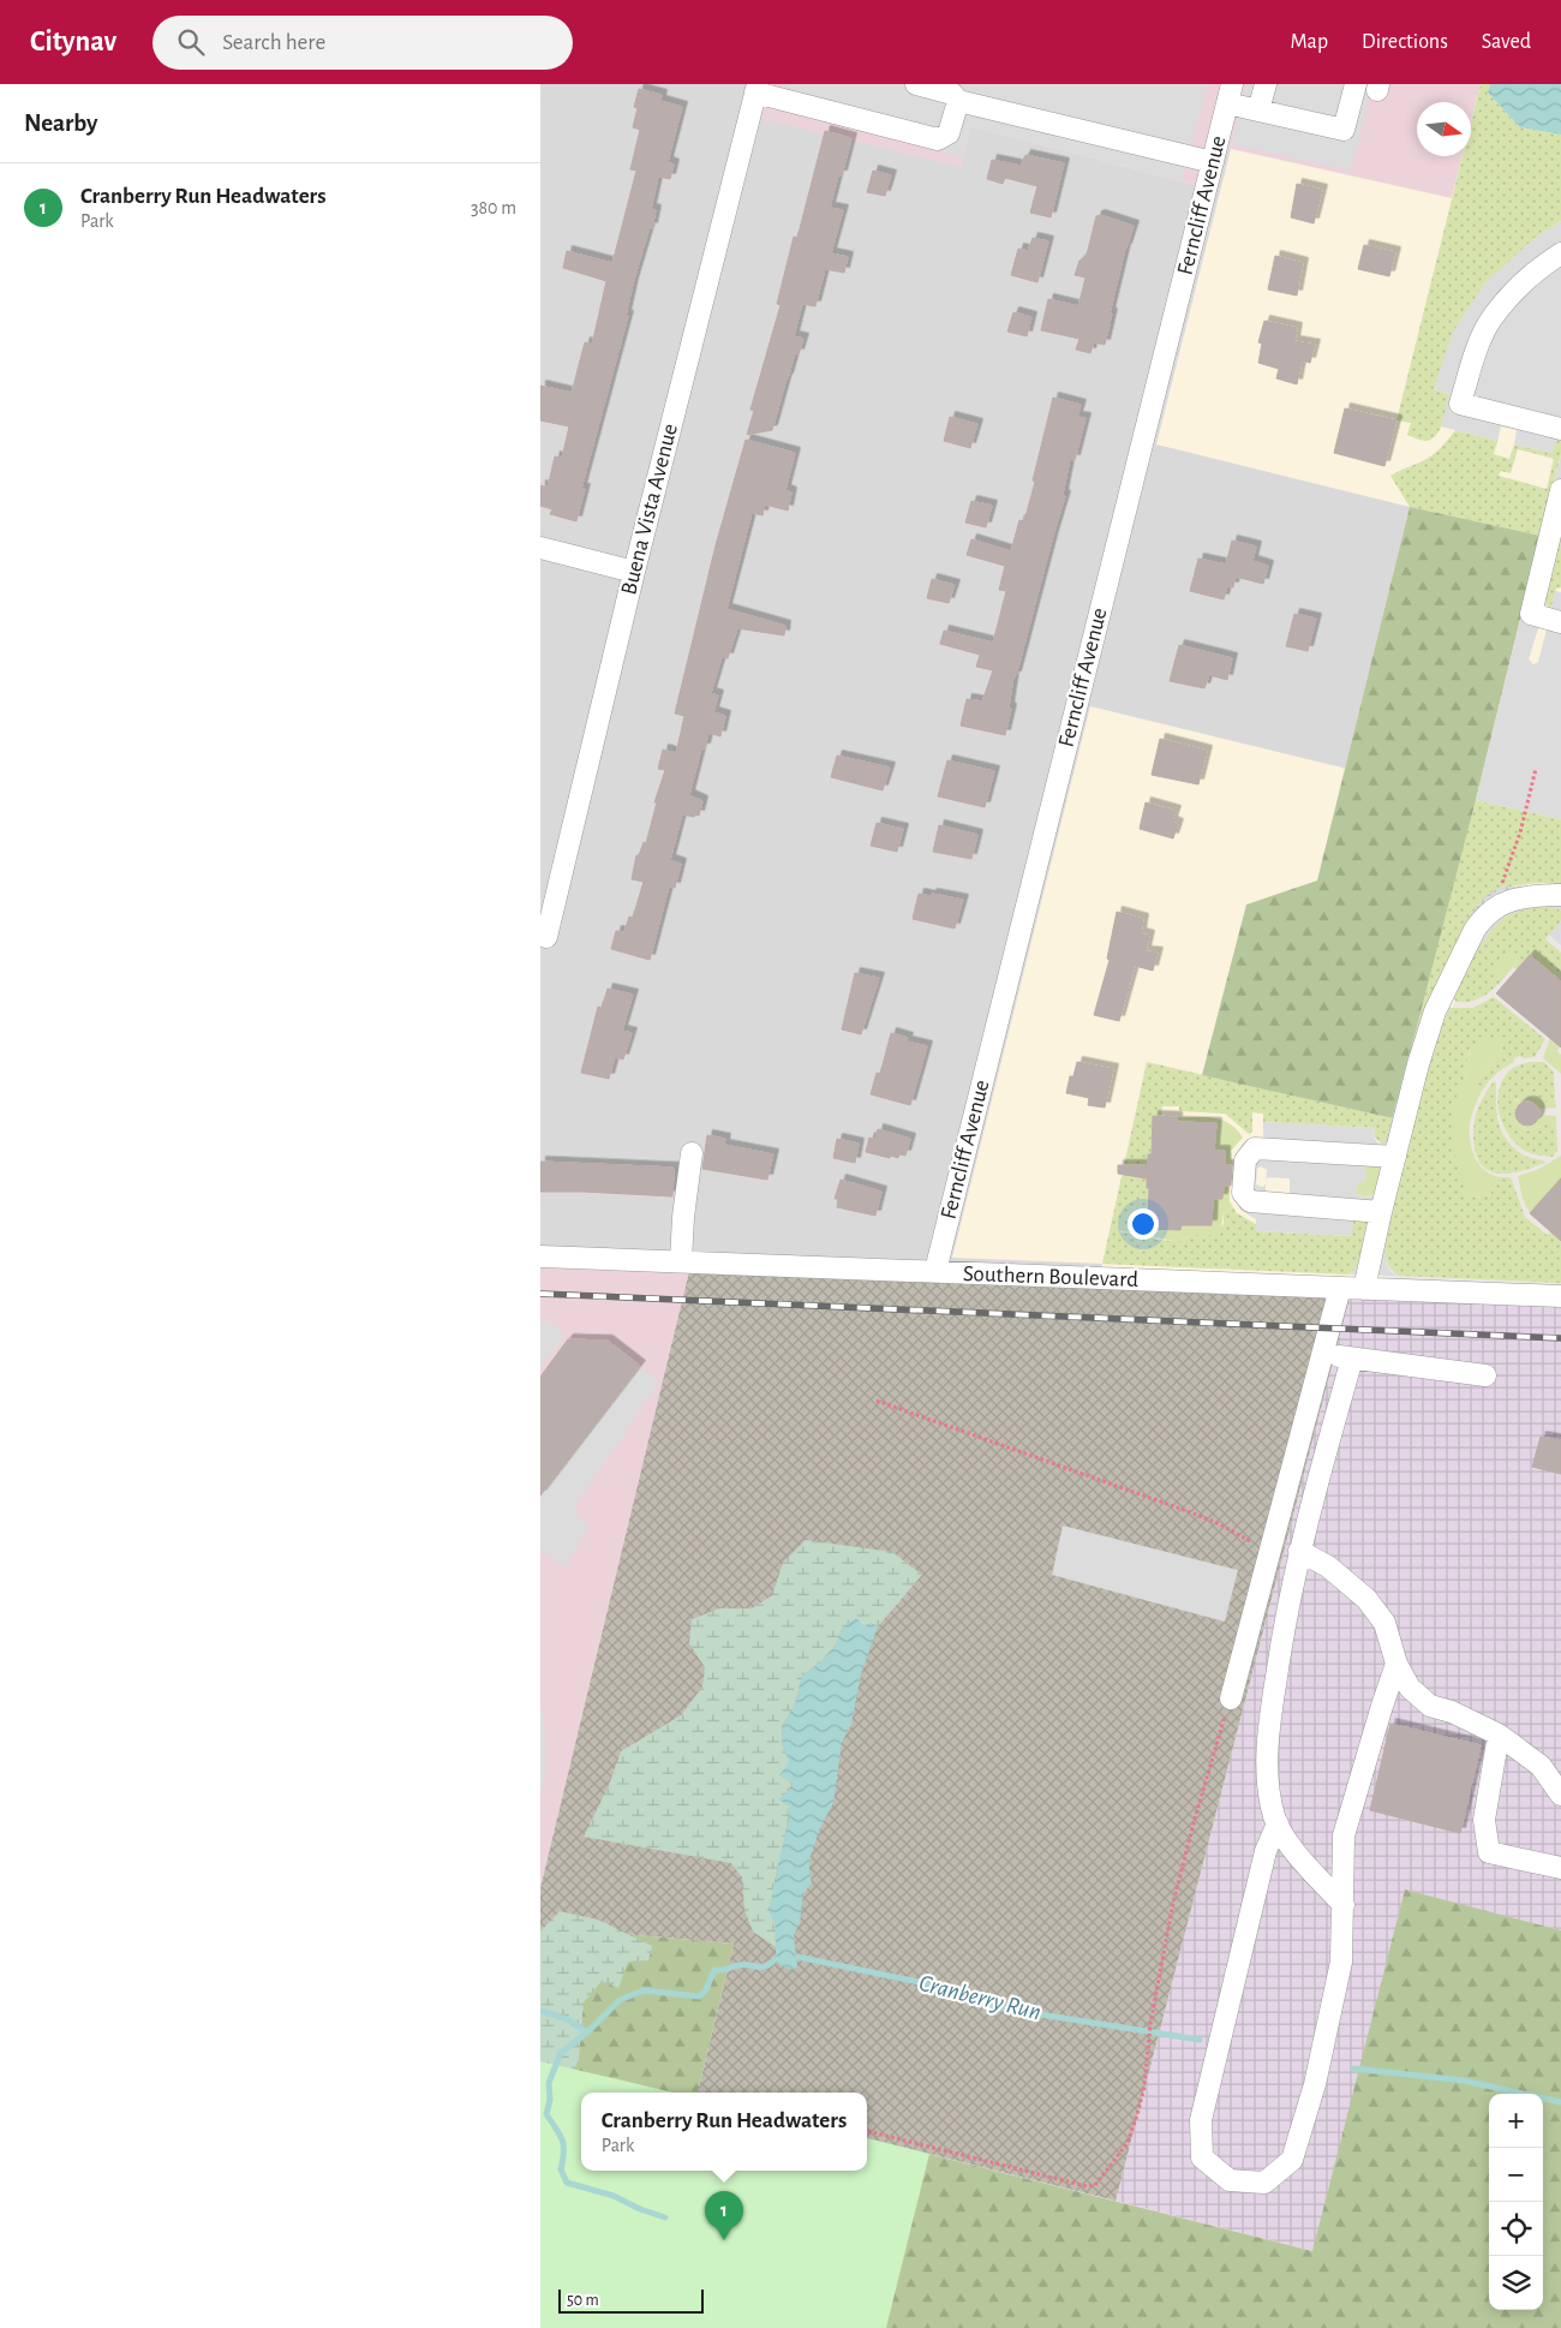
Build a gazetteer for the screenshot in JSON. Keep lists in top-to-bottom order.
{
  "streets": {
    "street": ["Ferncliff Avenue", "Buena Vista Avenue", "Southern Boulevard"]
  },
  "crossings": [
    ["Ferncliff Avenue", "Southern Boulevard"]
  ],
  "water": ["Cranberry Run"],
  "scale_bar": "50 m",
  "north": "right",
  "page": {
    "header": "Citynav",
    "search": "Search here",
    "nav": ["Map", "Directions", "Saved"],
    "heading": "Nearby",
    "list": [
      {
        "mark": "1",
        "name": "Cranberry Run Headwaters",
        "note": "Park",
        "value": "380 m"
      }
    ],
    "popup": ["Cranberry Run Headwaters", "Park"],
    "map_buttons": ["+", "−"],
    "pins": "1",
    "scale": "50 m"
  }
}
